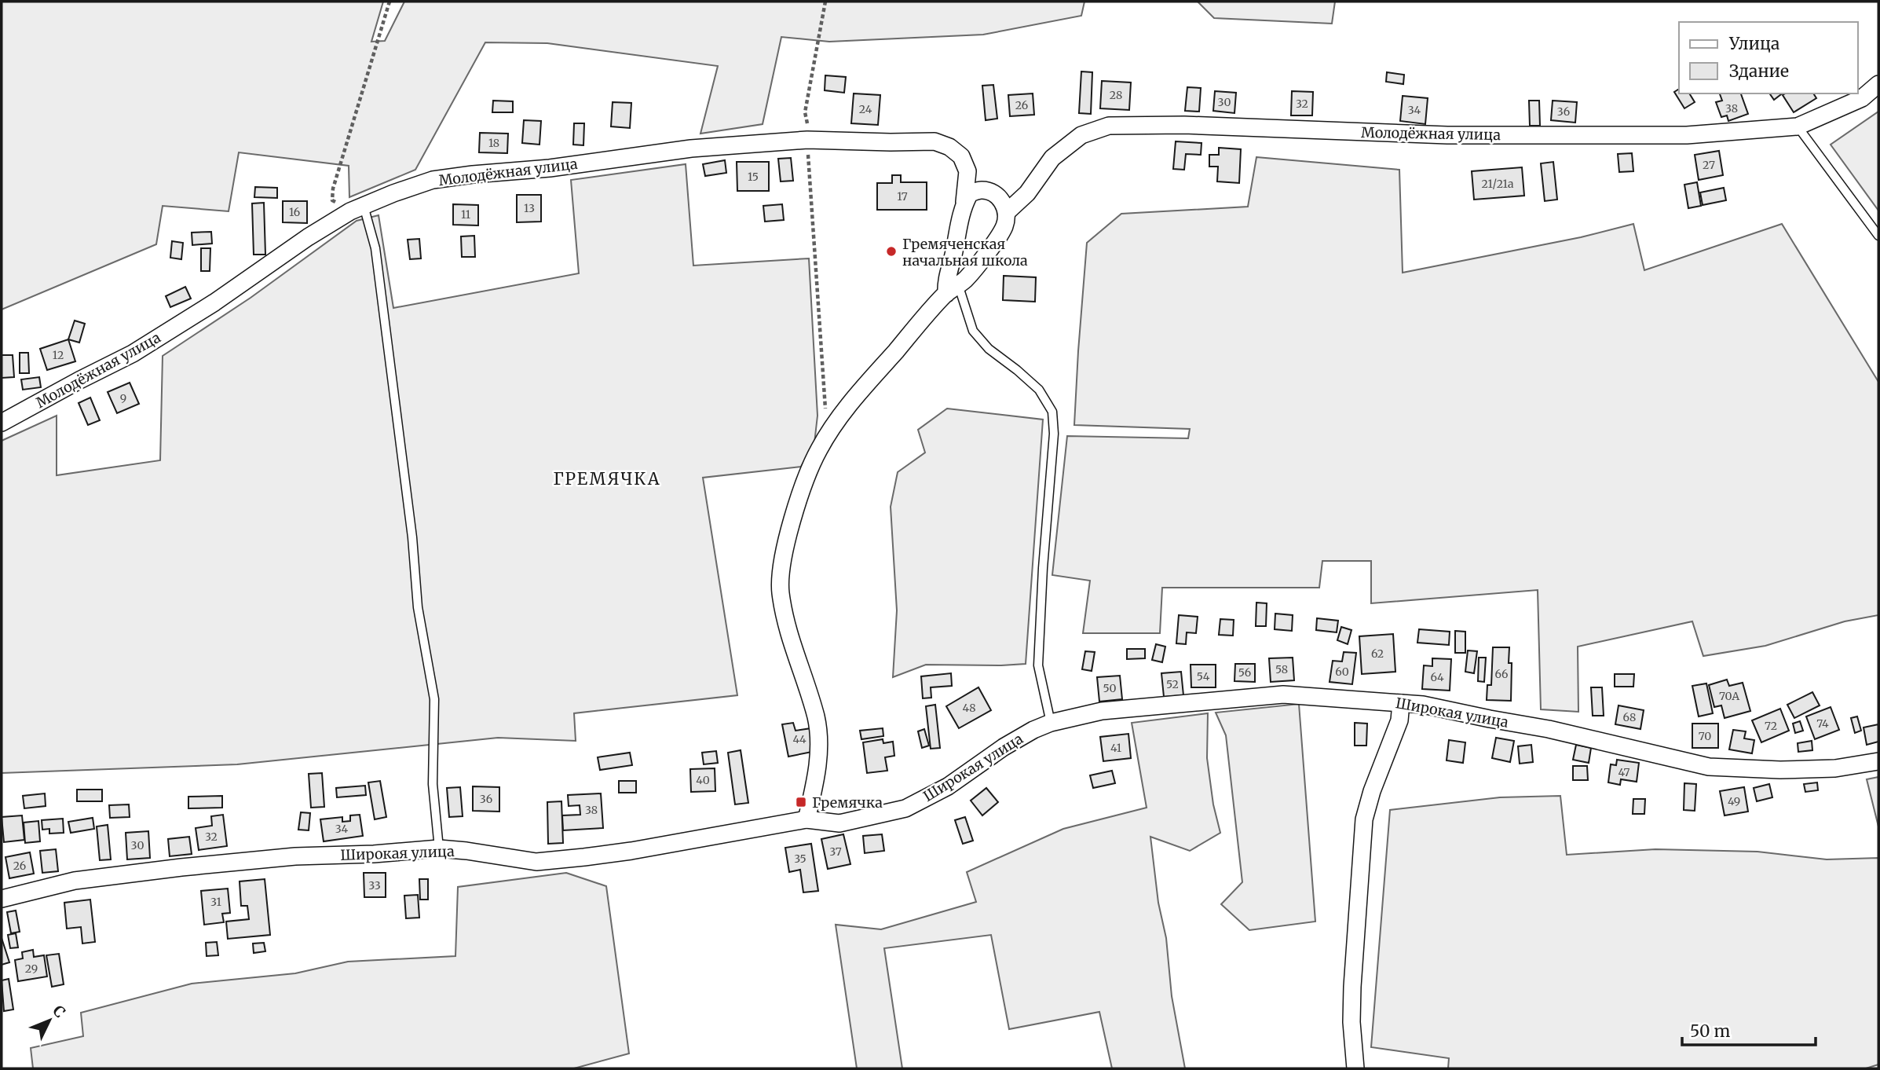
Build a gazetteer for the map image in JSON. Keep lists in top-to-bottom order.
{
  "streets": {
    "street": ["Молодёжная улица", "Широкая улица"]
  },
  "districts": ["ГРЕМЯЧКА"],
  "places": {
    "other": ["Гремяченская начальная школа"],
    "transit": ["Гремячка"]
  },
  "house_numbers": [
    "28",
    "30",
    "32",
    "26",
    "38",
    "24",
    "34",
    "36",
    "18",
    "27",
    "15",
    "21/21а",
    "17",
    "13",
    "16",
    "11",
    "12",
    "9",
    "62",
    "58",
    "60",
    "56",
    "66",
    "54",
    "64",
    "52",
    "50",
    "70А",
    "48",
    "68",
    "74",
    "72",
    "70",
    "44",
    "41",
    "47",
    "40",
    "36",
    "49",
    "38",
    "34",
    "32",
    "30",
    "37",
    "35",
    "26",
    "33",
    "31",
    "29"
  ],
  "legend": ["Улица", "Здание"],
  "scale_bar": "50 m",
  "north": "top right"
}
